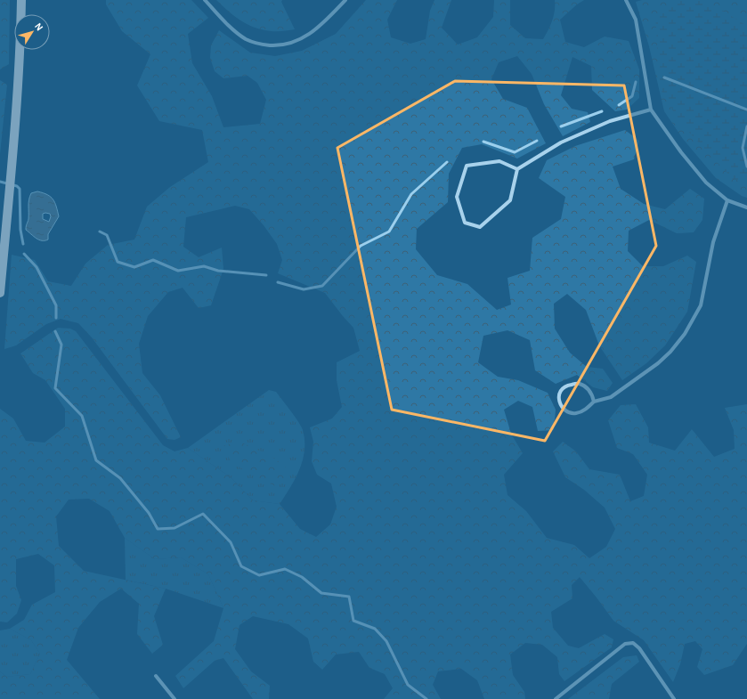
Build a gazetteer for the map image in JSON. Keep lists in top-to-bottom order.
{
  "north": "top right"
}
